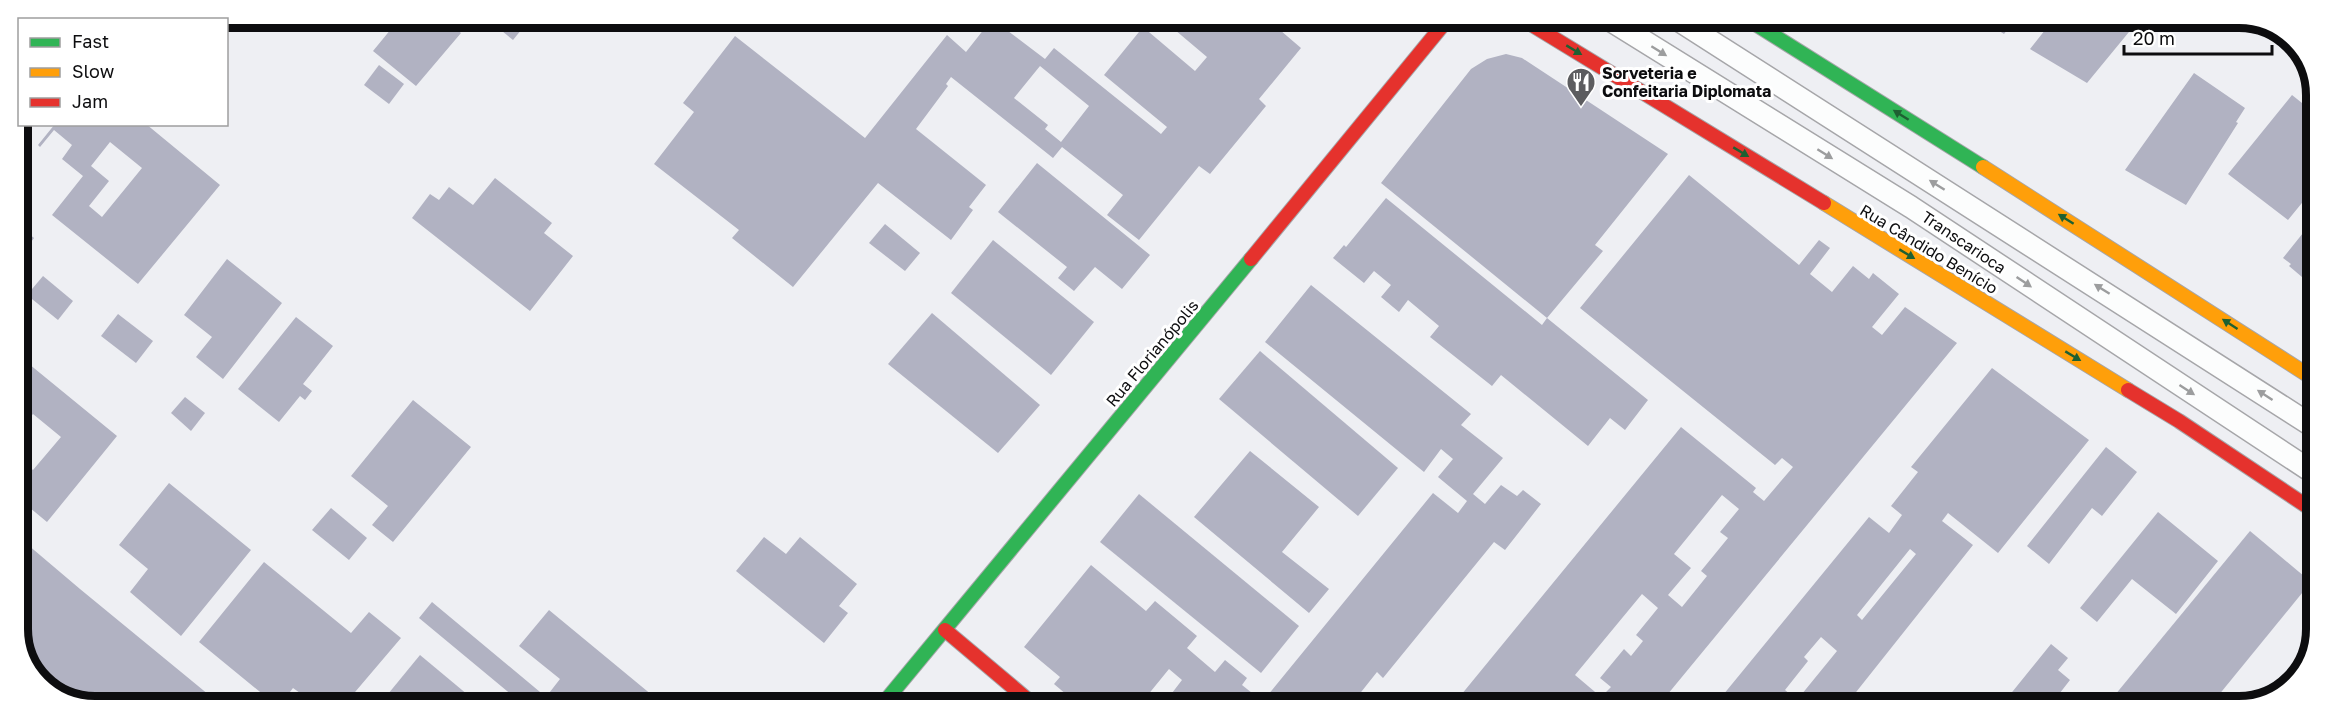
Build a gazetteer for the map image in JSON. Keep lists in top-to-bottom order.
{
  "streets": {
    "main road": ["Rua Cândido Benício", "Rua Florianópolis"],
    "lane": ["Transcarioca"]
  },
  "places": {
    "restaurant": ["Sorveteria e Confeitaria Diplomata"]
  },
  "legend": ["Fast", "Slow", "Jam"],
  "scale_bar": "20 m"
}
